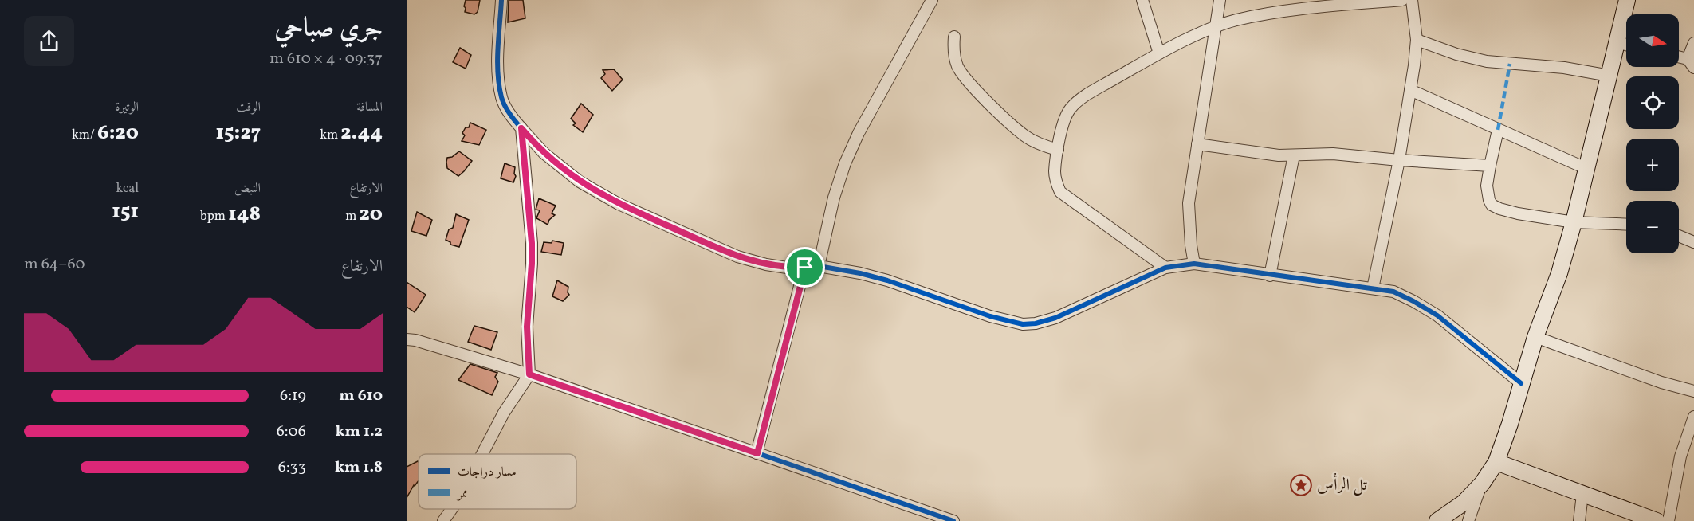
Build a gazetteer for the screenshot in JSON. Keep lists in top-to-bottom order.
{
  "places": {
    "place": ["تل الرأس"]
  },
  "legend": ["مسار دراجات", "ممر"],
  "north": "right",
  "page": {
    "heading": ["جري صباحي", "09:37 · 4 × 610 m"],
    "map_buttons": ["+", "−"],
    "stats": [
      ["المسافة", "2.44 km"],
      ["الوقت", "15:27"],
      ["الوتيرة", "6:20 /km"],
      ["الارتفاع", "20 m"],
      ["النبض", "148 bpm"],
      ["kcal", "151"]
    ],
    "chart": ["الارتفاع", "60–64 m"],
    "list": [
      {
        "name": "610 m",
        "note": "6:19"
      },
      {
        "name": "1.2 km",
        "note": "6:06"
      },
      {
        "name": "1.8 km",
        "note": "6:33"
      }
    ]
  }
}
